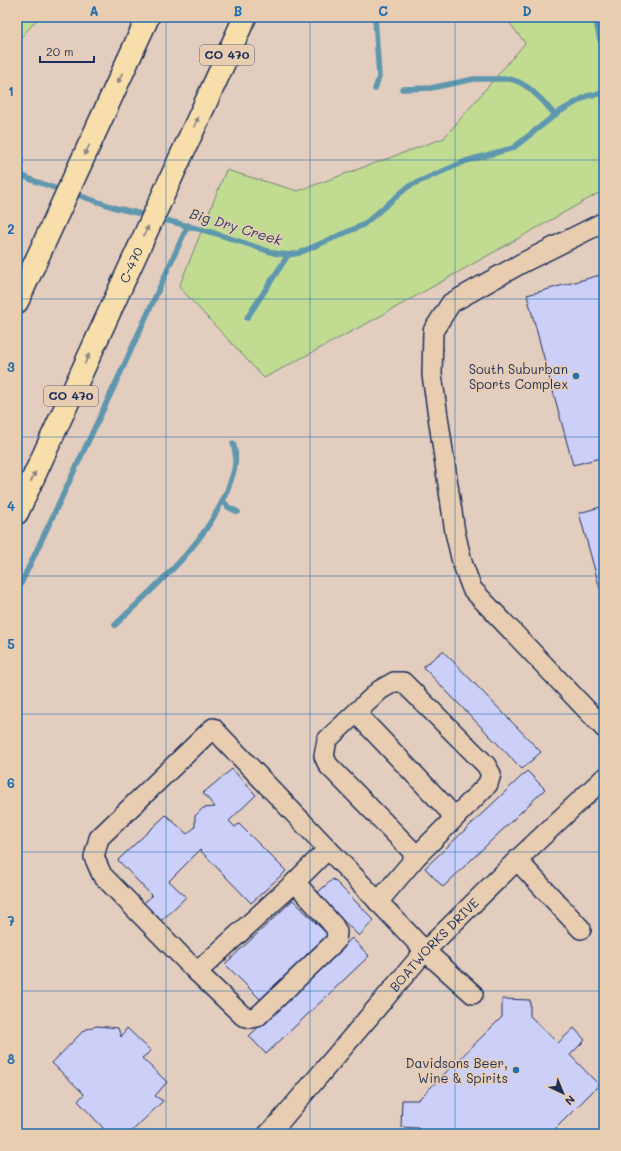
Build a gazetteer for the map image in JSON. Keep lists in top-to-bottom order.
{
  "streets": {
    "highway": ["CO 470", "C-470"],
    "street": ["BOATWORKS DRIVE"]
  },
  "water": ["Big Dry Creek"],
  "places": ["South Suburban Sports Complex", "Davidsons Beer, Wine & Spirits"],
  "scale_bar": "20 m",
  "north": "bottom right",
  "grid": {
    "columns": [
      "A",
      "B",
      "C",
      "D"
    ],
    "rows": [
      "1",
      "2",
      "3",
      "4",
      "5",
      "6",
      "7",
      "8"
    ]
  }
}
